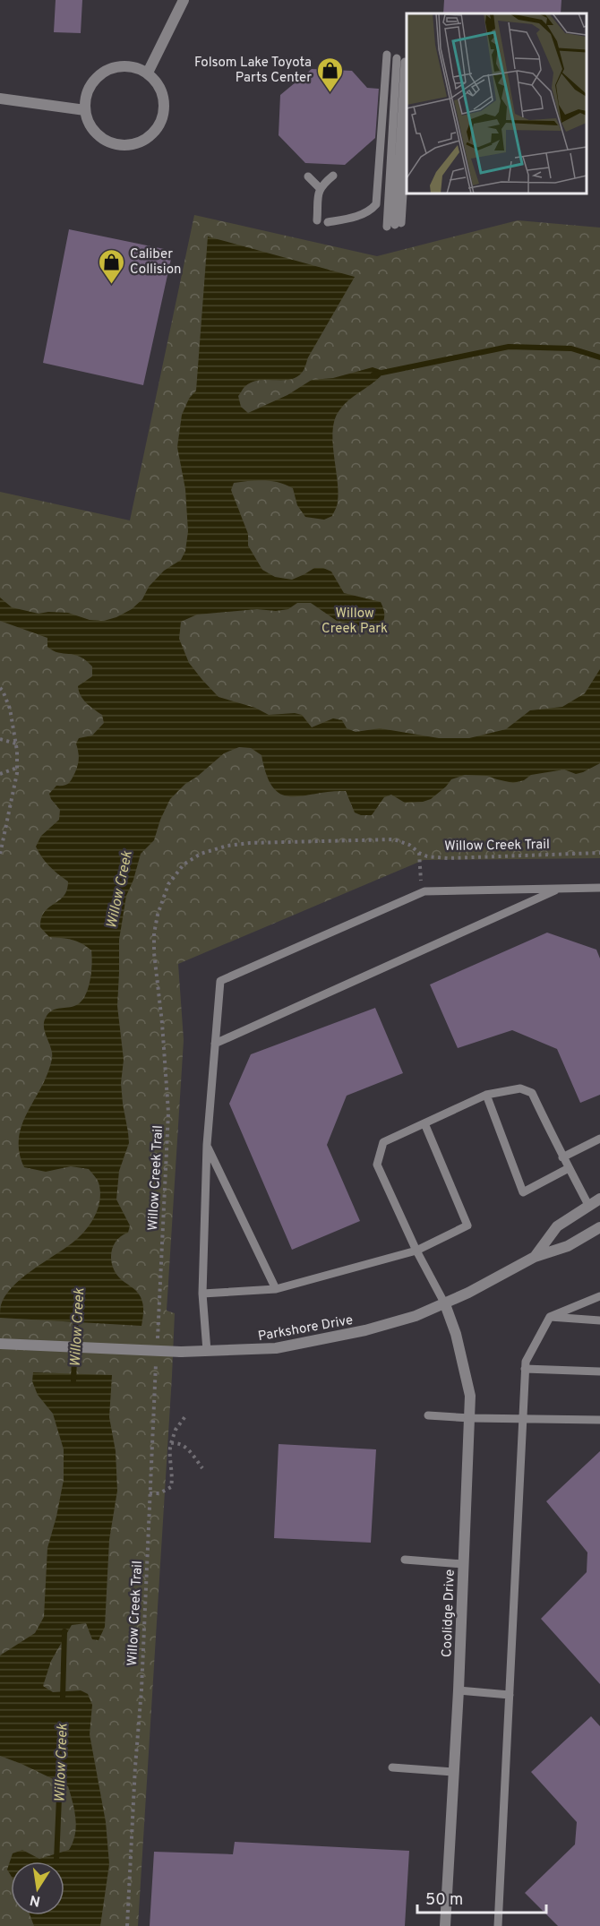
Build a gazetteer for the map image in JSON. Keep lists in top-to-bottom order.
{
  "streets": {
    "street": ["Parkshore Drive", "Coolidge Drive"],
    "path": ["Willow Creek Trail"]
  },
  "crossings": [
    ["Parkshore Drive", "Coolidge Drive"]
  ],
  "water": ["Willow Creek"],
  "parks": ["Willow Creek Park"],
  "places": {
    "shop": ["Folsom Lake Toyota Parts Center", "Caliber Collision"]
  },
  "scale_bar": "50 m",
  "north": "bottom"
}
